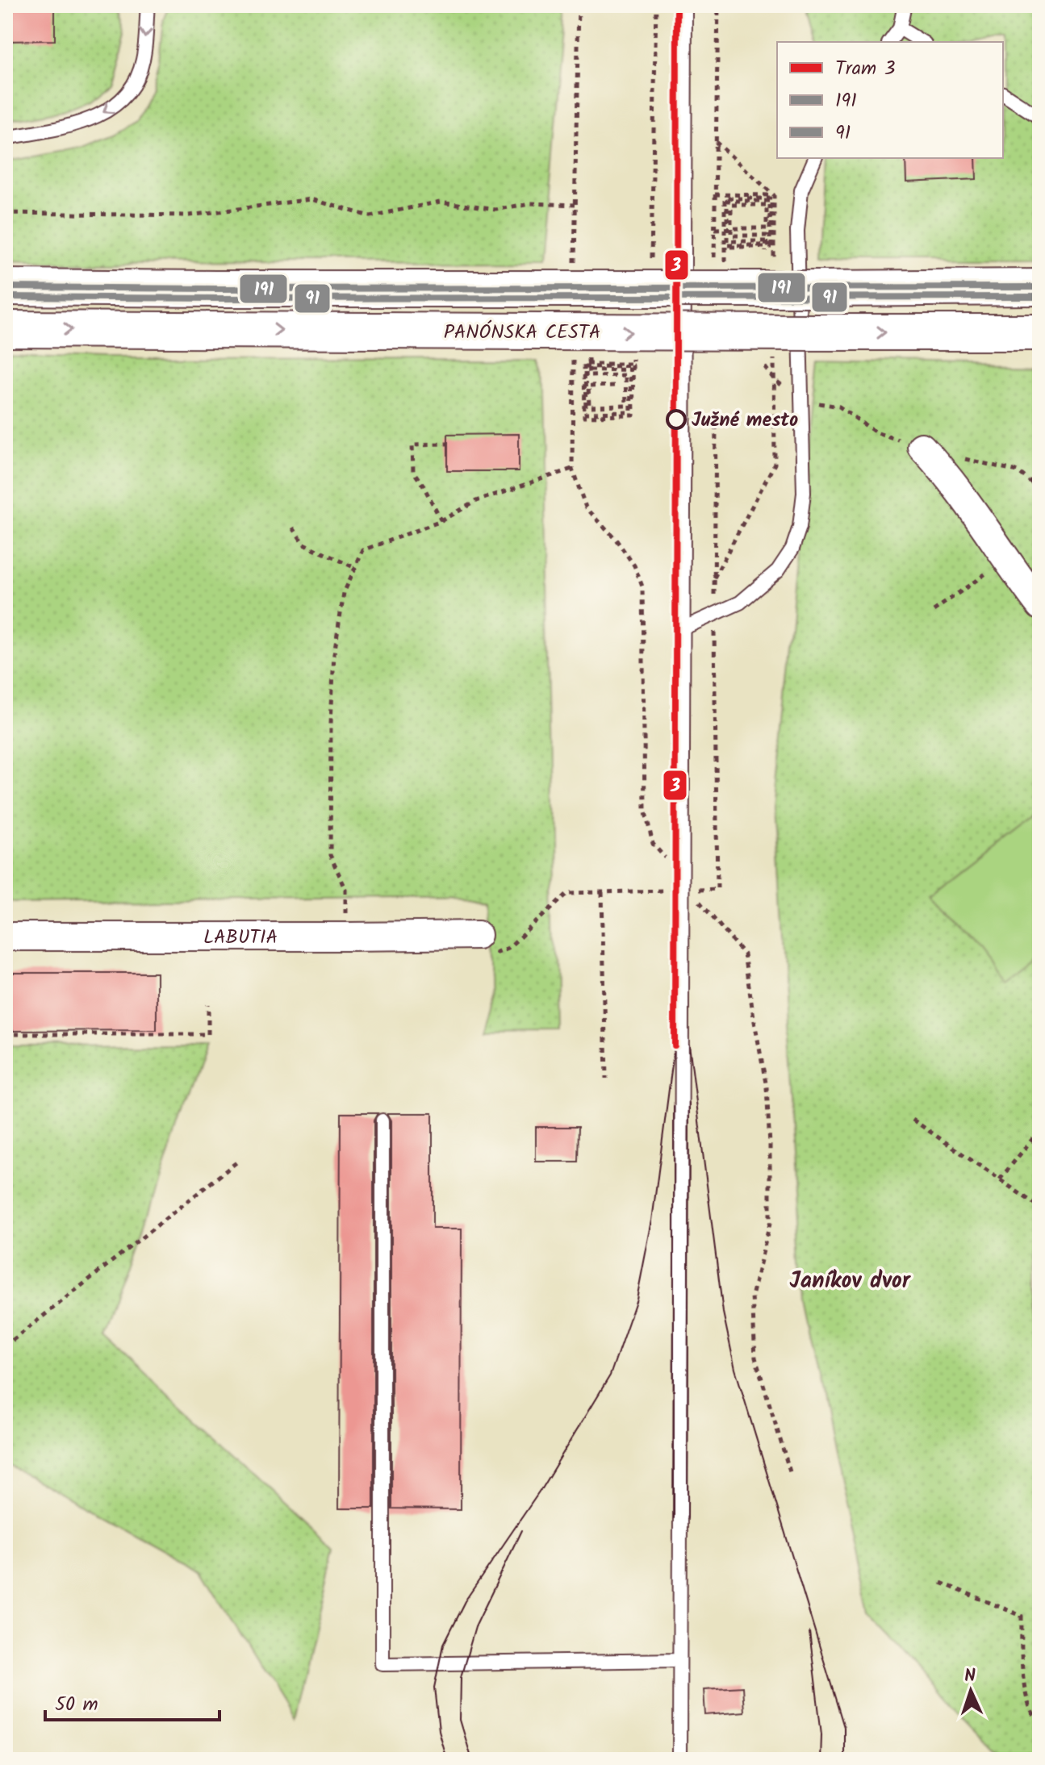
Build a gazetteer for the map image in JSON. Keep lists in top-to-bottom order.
{
  "streets": {
    "main road": ["PANÓNSKA CESTA"],
    "street": ["LABUTIA"]
  },
  "districts": ["Janíkov dvor"],
  "places": ["Južné mesto"],
  "lines": ["tram line 3", "transit line 191", "transit line 91"],
  "legend": ["Tram 3", "191", "91"],
  "scale_bar": "50 m",
  "north": "top"
}
